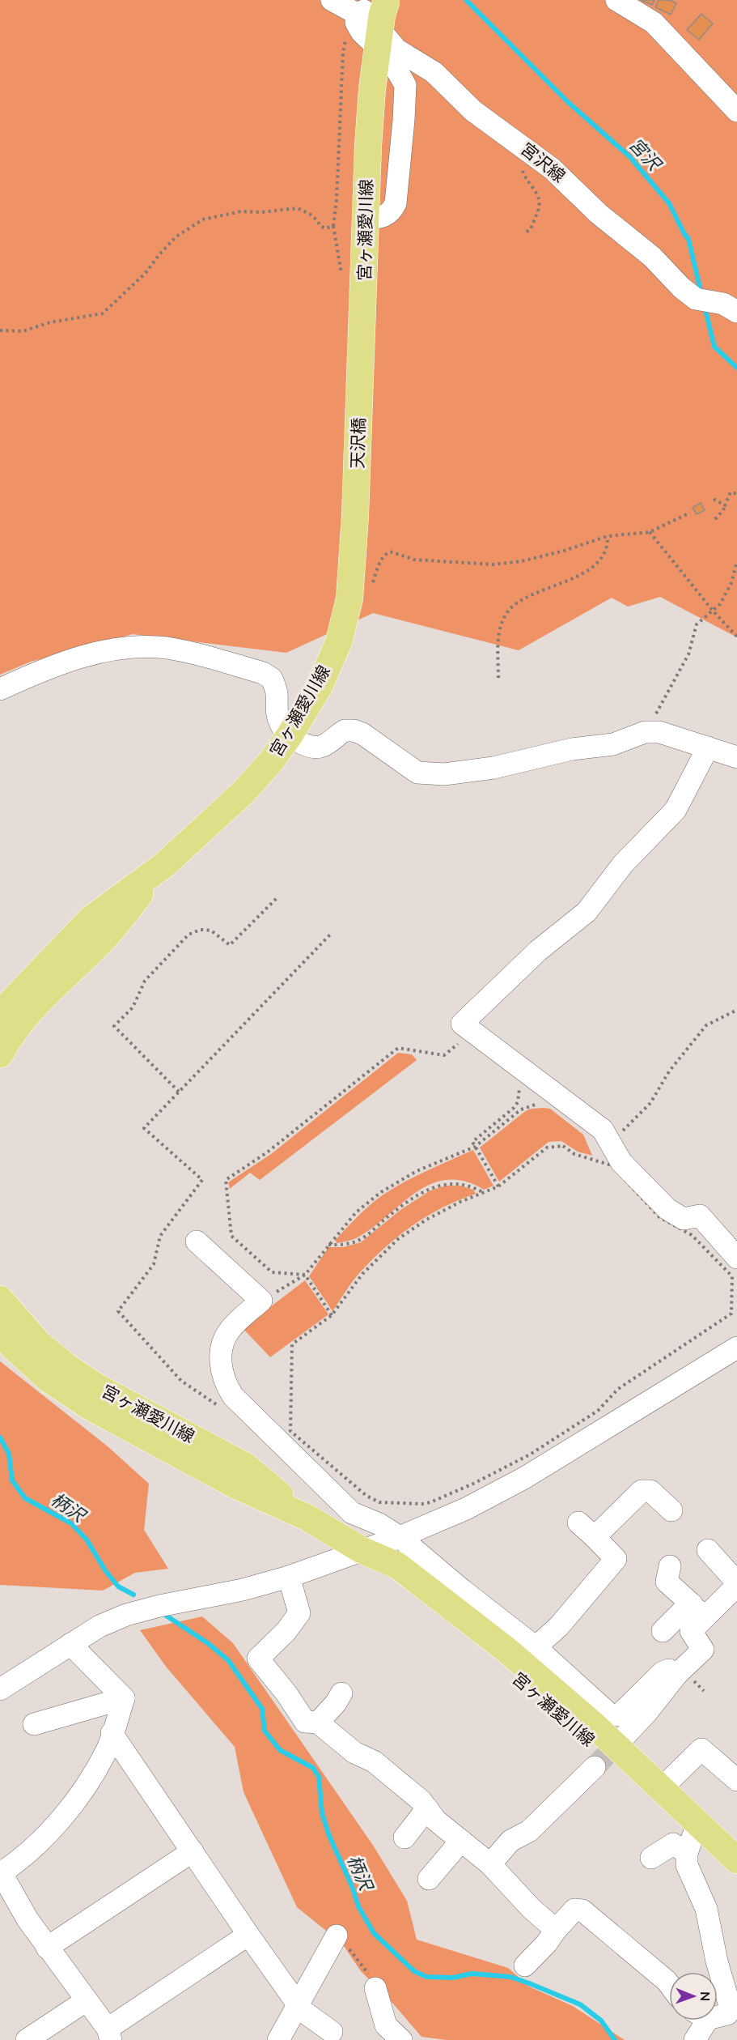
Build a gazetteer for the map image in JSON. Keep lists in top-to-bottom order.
{
  "streets": {
    "main road": ["宮ヶ瀬愛川線", "天沢橋"],
    "street": ["宮沢線"]
  },
  "crossings": [
    ["宮ヶ瀬愛川線", "天沢橋"]
  ],
  "water": ["宮沢", "柄沢"],
  "north": "right"
}
